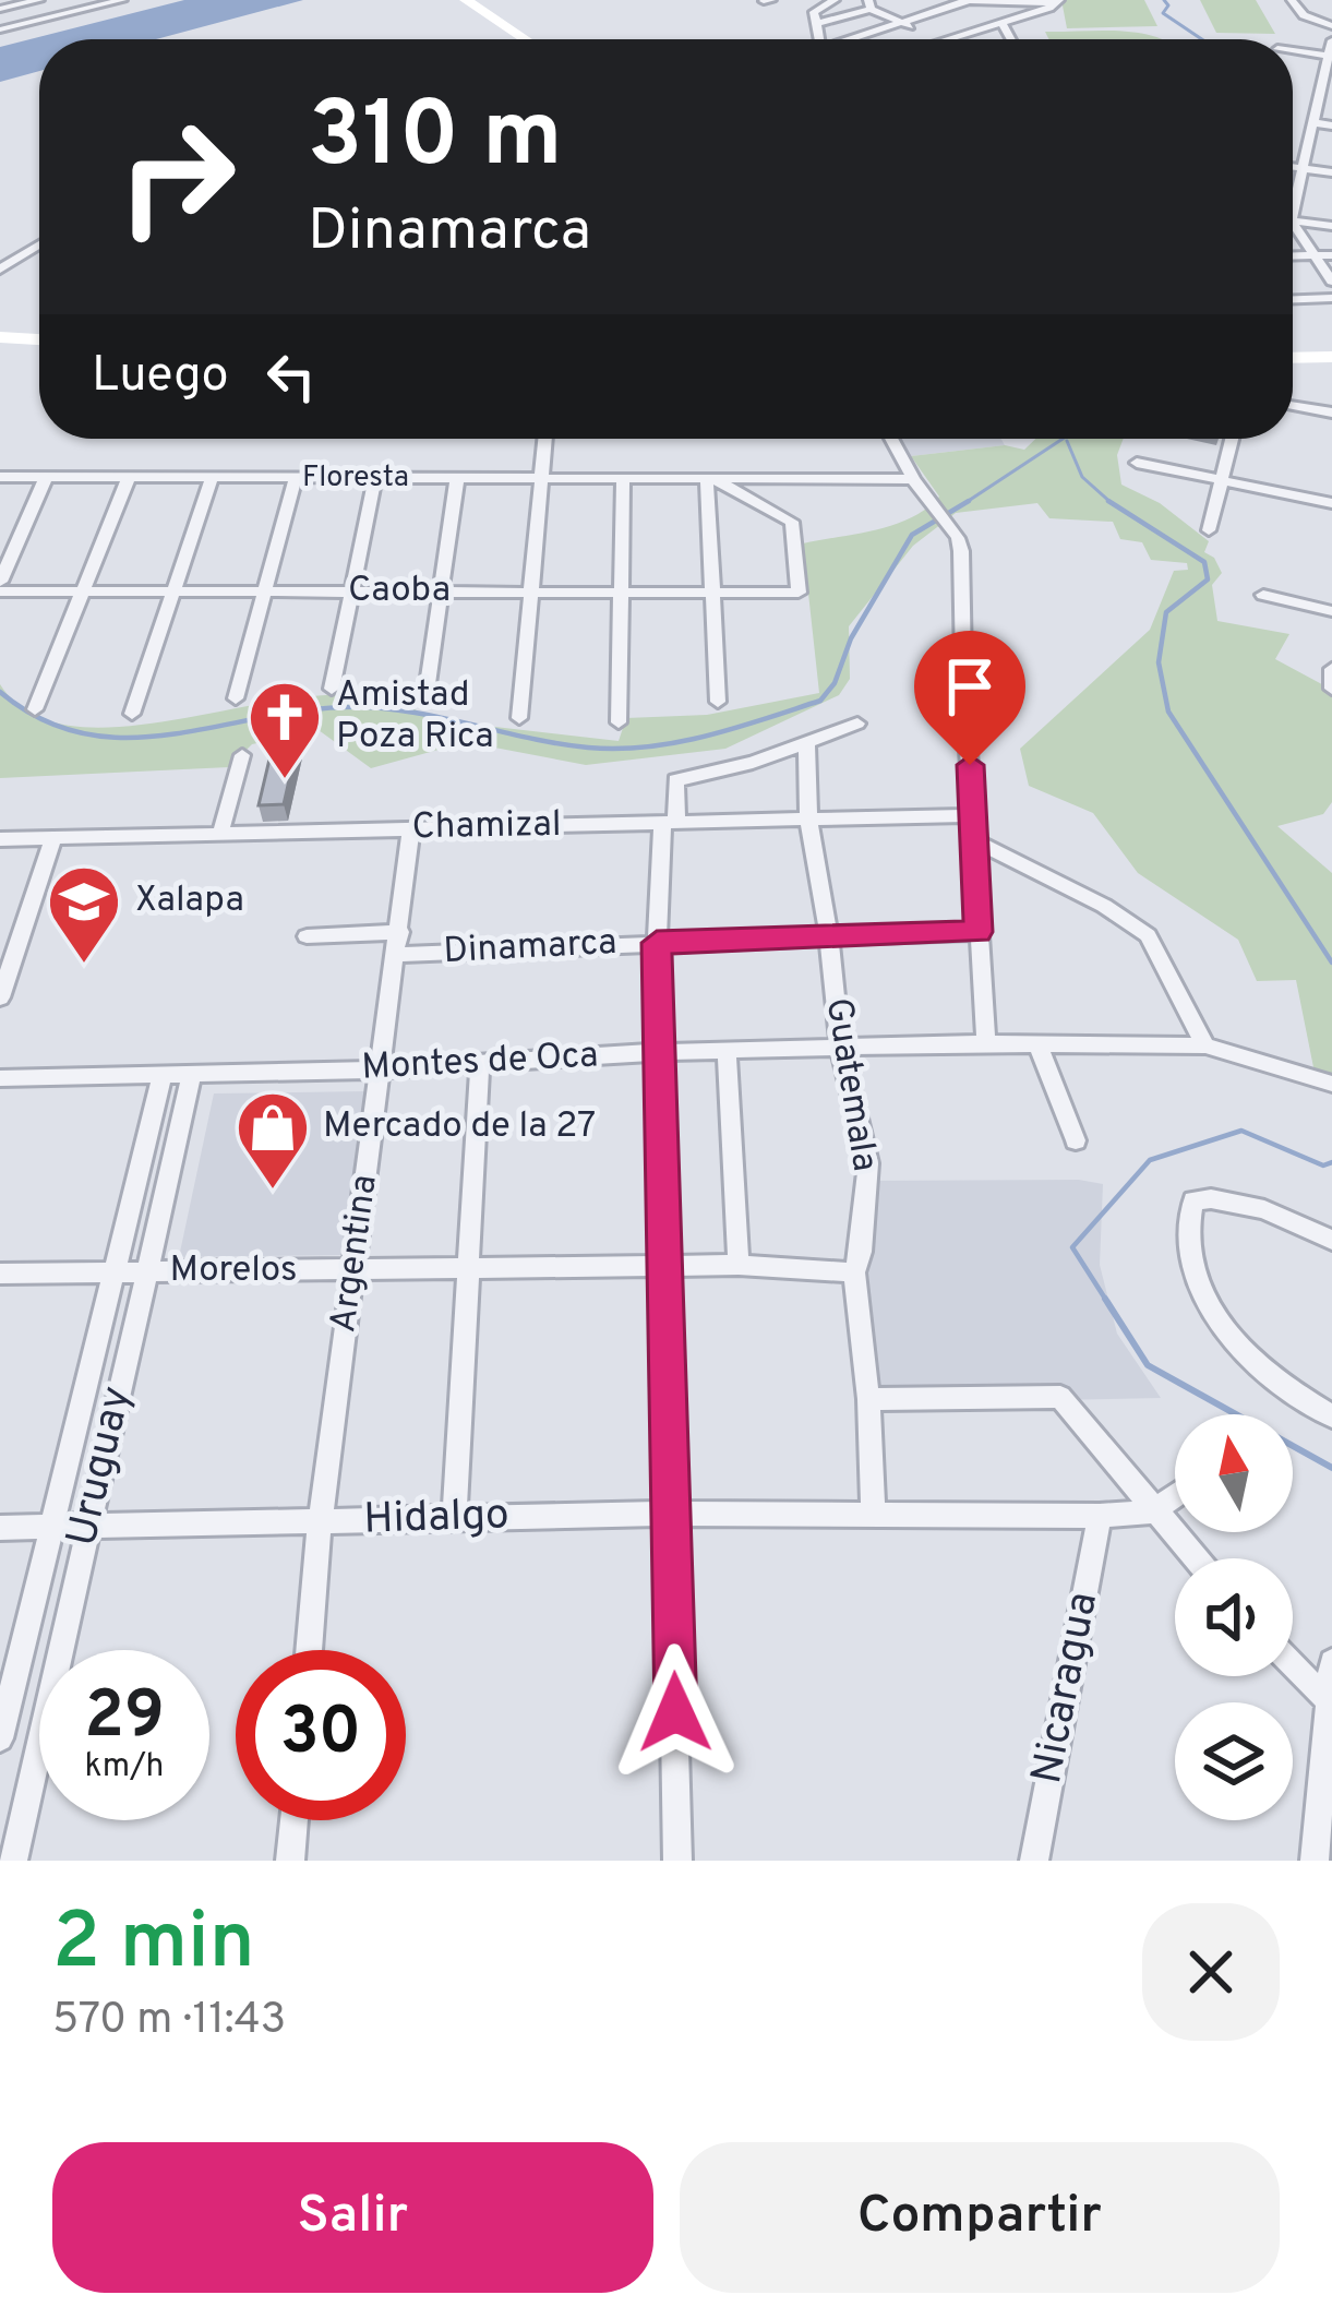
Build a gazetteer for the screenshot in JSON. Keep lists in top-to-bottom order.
{
  "streets": {
    "street": [
      "Floresta",
      "Caoba",
      "Chamizal",
      "Dinamarca",
      "Montes de Oca",
      "Guatemala",
      "Argentina",
      "Morelos",
      "Uruguay",
      "Hidalgo",
      "Nicaragua"
    ]
  },
  "crossings": [
    ["Floresta", "Caoba"],
    ["Chamizal", "Guatemala"],
    ["Chamizal", "Argentina"],
    ["Dinamarca", "Guatemala"],
    ["Dinamarca", "Argentina"],
    ["Montes de Oca", "Guatemala"],
    ["Montes de Oca", "Argentina"],
    ["Montes de Oca", "Uruguay"],
    ["Guatemala", "Morelos"],
    ["Argentina", "Morelos"],
    ["Argentina", "Hidalgo"],
    ["Morelos", "Uruguay"],
    ["Uruguay", "Hidalgo"],
    ["Hidalgo", "Nicaragua"]
  ],
  "places": {
    "church": ["Amistad Poza Rica"],
    "school or university": ["Xalapa"],
    "shop": ["Mercado de la 27"]
  },
  "north": "top",
  "page": {
    "turn": ["310 m", "Dinamarca"],
    "then": "Luego",
    "speed": "29 km/h",
    "limit": "30",
    "heading": ["2 min", "570 m · 11:43"],
    "buttons": ["Salir", "Compartir"]
  }
}
